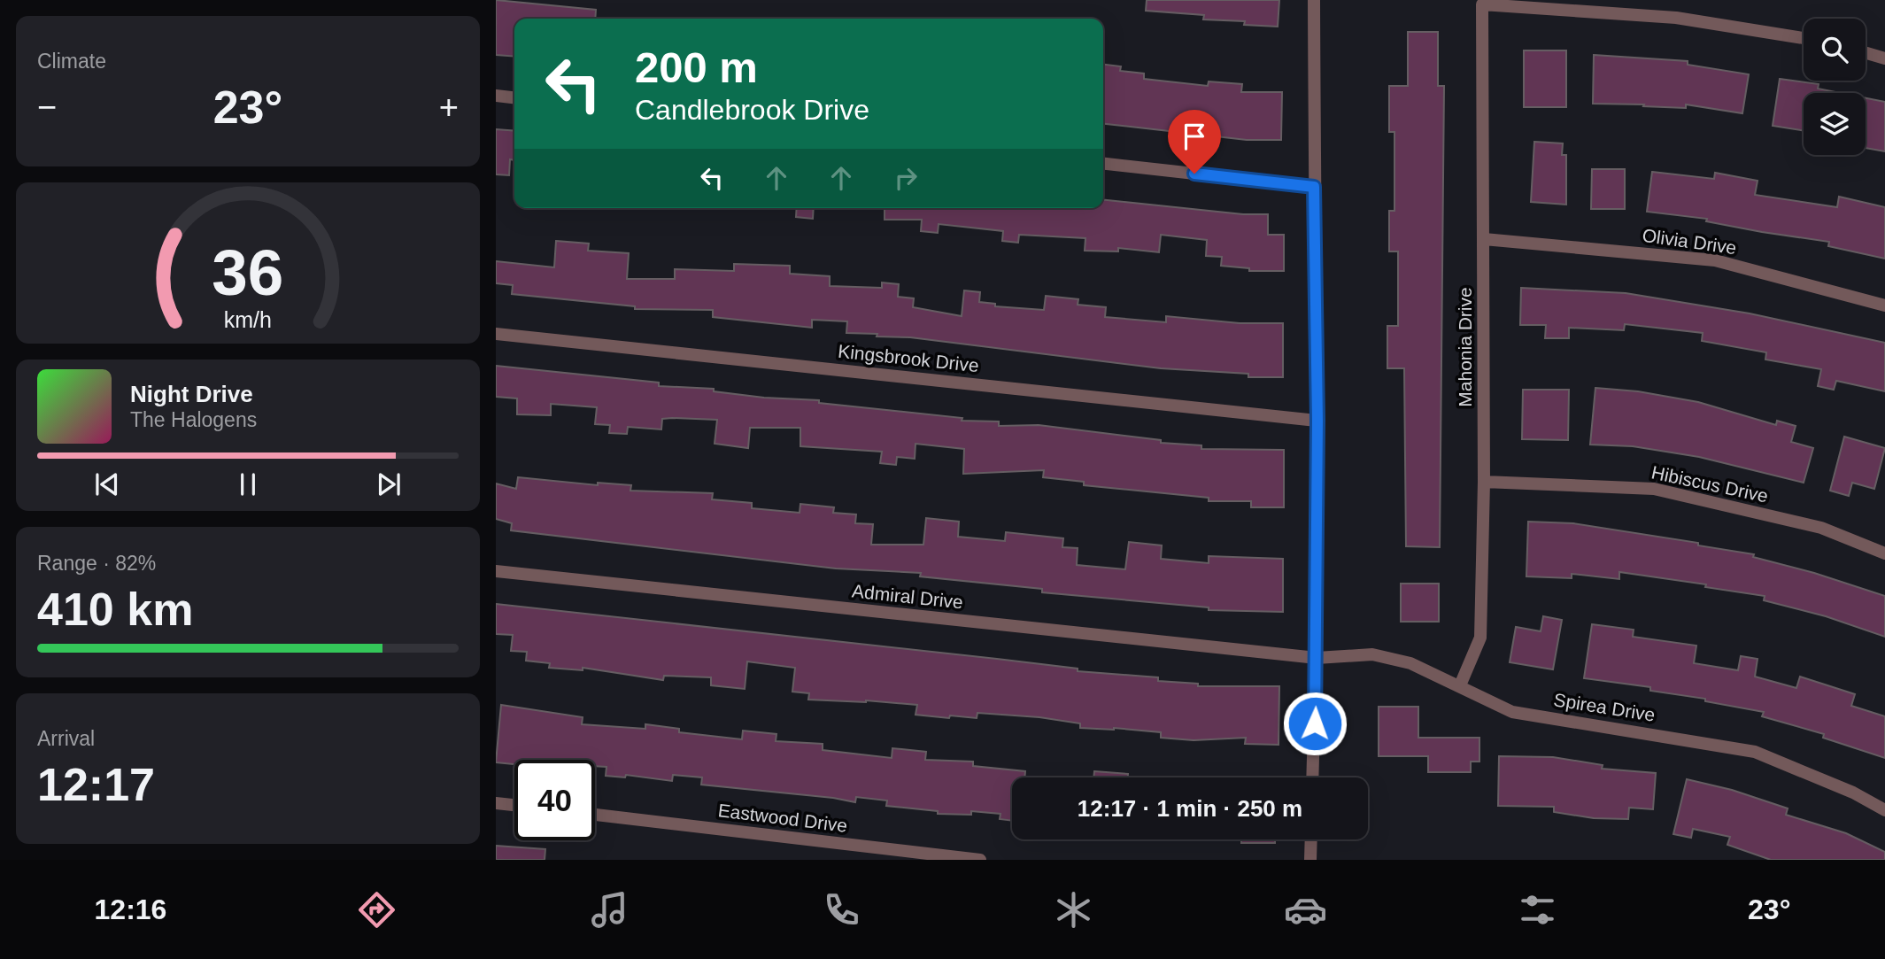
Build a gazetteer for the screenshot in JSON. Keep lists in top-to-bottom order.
{
  "streets": {
    "street": [
      "Olivia Drive",
      "Mahonia Drive",
      "Kingsbrook Drive",
      "Hibiscus Drive",
      "Admiral Drive",
      "Spirea Drive",
      "Eastwood Drive"
    ]
  },
  "crossings": [
    ["Olivia Drive", "Mahonia Drive"],
    ["Mahonia Drive", "Hibiscus Drive"],
    ["Mahonia Drive", "Spirea Drive"],
    ["Admiral Drive", "Spirea Drive"]
  ],
  "page": {
    "tile": [
      "Climate",
      ["Range · 82%", "410 km"],
      ["Arrival", "12:17"]
    ],
    "turn": ["200 m", "Candlebrook Drive"],
    "heat": ["−", "23°", "+"],
    "song": ["Night Drive", "The Halogens"],
    "limit": "40",
    "trip": "12:17 · 1 min · 250 m",
    "tabs": ["12:16", "23°"],
    "gauge": ["36", "km/h"]
  }
}
